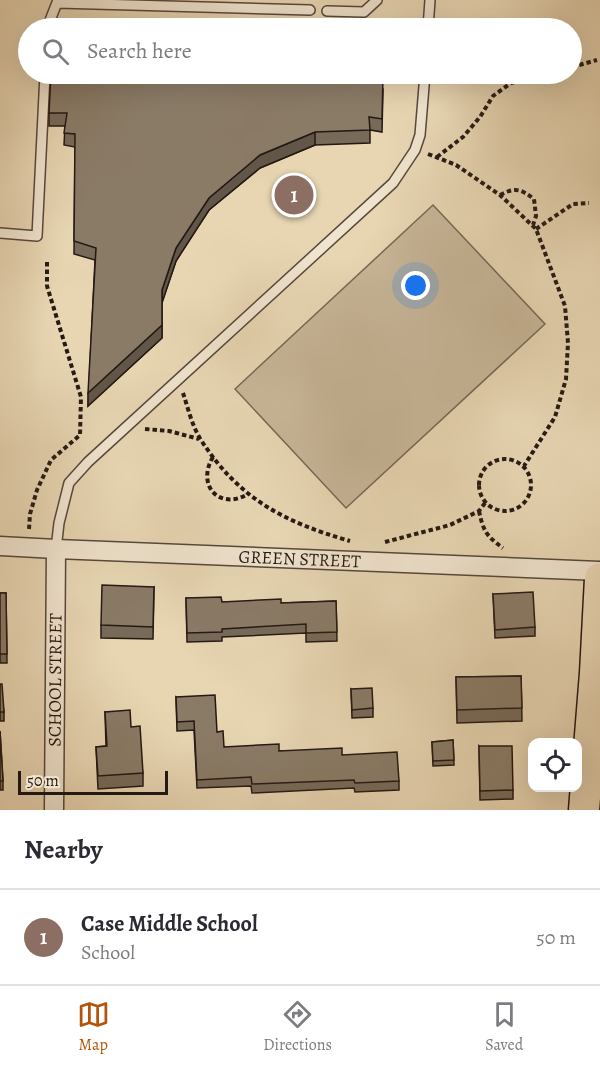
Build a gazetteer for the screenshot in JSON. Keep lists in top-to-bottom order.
{
  "streets": {
    "street": ["GREEN STREET", "SCHOOL STREET"]
  },
  "crossings": [
    ["GREEN STREET", "SCHOOL STREET"]
  ],
  "scale_bar": "50 m",
  "page": {
    "search": "Search here",
    "pins": "1",
    "scale": "50 m",
    "heading": "Nearby",
    "list": [
      {
        "mark": "1",
        "name": "Case Middle School",
        "note": "School",
        "value": "50 m"
      }
    ],
    "nav": ["Map", "Directions", "Saved"]
  }
}
